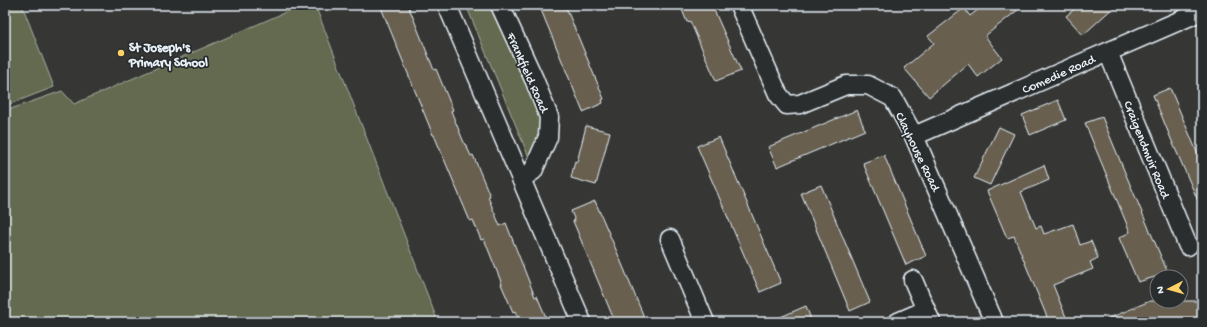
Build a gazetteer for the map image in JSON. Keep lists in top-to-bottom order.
{
  "streets": {
    "street": [
      "Frankfield Road",
      "Comedie Road",
      "Craigendmuir Road",
      "Clayhouse Road"
    ]
  },
  "crossings": [
    ["Comedie Road", "Craigendmuir Road"],
    ["Comedie Road", "Clayhouse Road"]
  ],
  "places": ["St Joseph's Primary School"],
  "north": "left"
}
